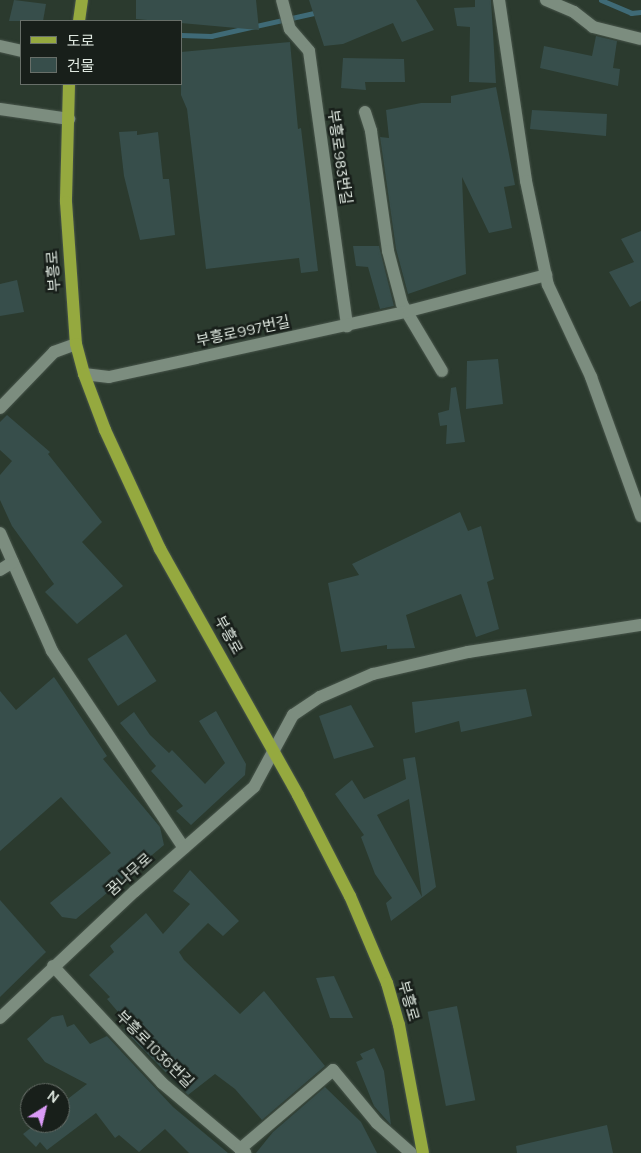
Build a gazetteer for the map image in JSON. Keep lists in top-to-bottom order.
{
  "streets": {
    "main road": ["부흥로"],
    "street": [
      "부흥로983번길",
      "부흥로997번길",
      "꿈나무로",
      "부흥로1036번길"
    ]
  },
  "crossings": [
    ["부흥로983번길", "부흥로997번길"],
    ["부흥로", "부흥로997번길"],
    ["부흥로", "꿈나무로"],
    ["꿈나무로", "부흥로1036번길"]
  ],
  "legend": ["도로", "건물"],
  "north": "top right"
}
